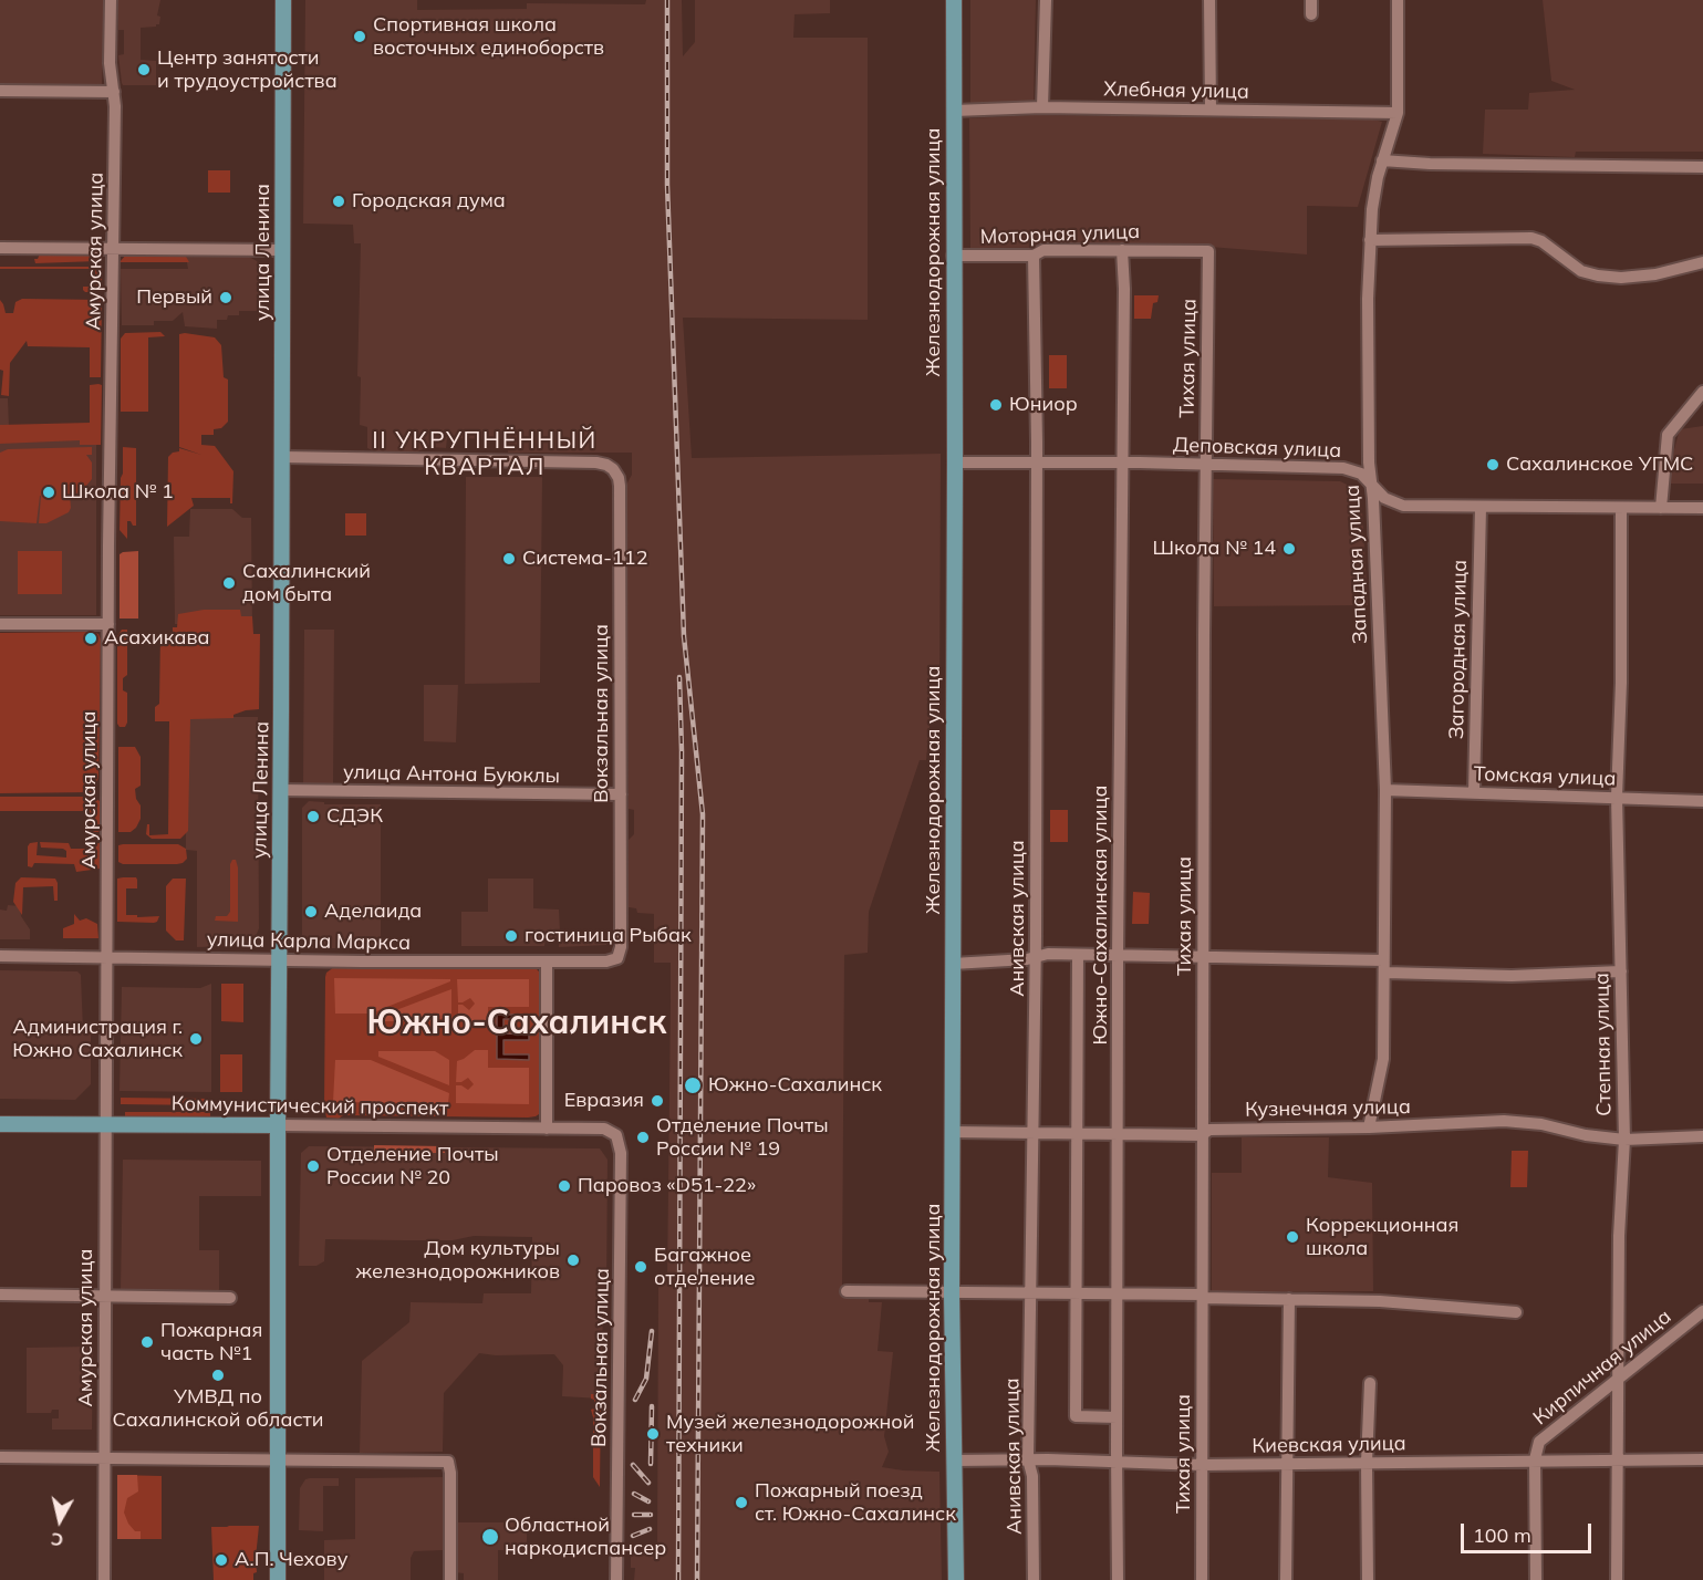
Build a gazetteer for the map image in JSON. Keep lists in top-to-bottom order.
{
  "streets": {
    "main road": ["улица Ленина", "Железнодорожная улица", "Коммунистический проспект"],
    "street": [
      "Хлебная улица",
      "Моторная улица",
      "Амурская улица",
      "Тихая улица",
      "Деповская улица",
      "Западная улица",
      "Загородная улица",
      "Вокзальная улица",
      "улица Антона Буюклы",
      "Томская улица",
      "Южно-Сахалинская улица",
      "Анивская улица",
      "улица Карла Маркса",
      "Степная улица",
      "Кузнечная улица",
      "Кирпичная улица",
      "Киевская улица"
    ]
  },
  "crossings": [
    ["Хлебная улица", "Железнодорожная улица"],
    ["Хлебная улица", "Западная улица"],
    ["Моторная улица", "Железнодорожная улица"],
    ["Моторная улица", "Тихая улица"],
    ["Моторная улица", "Южно-Сахалинская улица"],
    ["Моторная улица", "Анивская улица"],
    ["Амурская улица", "улица Карла Маркса"],
    ["Амурская улица", "Коммунистический проспект"],
    ["улица Ленина", "Вокзальная улица"],
    ["улица Ленина", "улица Антона Буюклы"],
    ["улица Ленина", "улица Карла Маркса"],
    ["улица Ленина", "Коммунистический проспект"],
    ["Железнодорожная улица", "Деповская улица"],
    ["Железнодорожная улица", "Кузнечная улица"],
    ["Железнодорожная улица", "Киевская улица"],
    ["Тихая улица", "Деповская улица"],
    ["Тихая улица", "Кузнечная улица"],
    ["Тихая улица", "Киевская улица"],
    ["Деповская улица", "Западная улица"],
    ["Деповская улица", "Загородная улица"],
    ["Деповская улица", "Южно-Сахалинская улица"],
    ["Деповская улица", "Анивская улица"],
    ["Деповская улица", "Степная улица"],
    ["Западная улица", "Томская улица"],
    ["Западная улица", "Кузнечная улица"],
    ["Загородная улица", "Томская улица"],
    ["Вокзальная улица", "улица Антона Буюклы"],
    ["Вокзальная улица", "улица Карла Маркса"],
    ["Вокзальная улица", "Коммунистический проспект"],
    ["Томская улица", "Степная улица"],
    ["Южно-Сахалинская улица", "Кузнечная улица"],
    ["Южно-Сахалинская улица", "Киевская улица"],
    ["Анивская улица", "Кузнечная улица"],
    ["Анивская улица", "Киевская улица"],
    ["Степная улица", "Кузнечная улица"],
    ["Степная улица", "Кирпичная улица"],
    ["Степная улица", "Киевская улица"],
    ["Кирпичная улица", "Киевская улица"]
  ],
  "districts": ["II УКРУПНЁННЫЙ КВАРТАЛ", "Южно-Сахалинск"],
  "places": [
    "Спортивная школа восточных единоборств",
    "Центр занятости и трудоустройства",
    "Городская дума",
    "Первый",
    "Юниор",
    "Сахалинское УГМС",
    "Школа № 1",
    "Школа № 14",
    "Система-112",
    "Сахалинский дом быта",
    "Асахикава",
    "СДЭК",
    "Аделаида",
    "гостиница Рыбак",
    "Администрация г. Южно Сахалинск",
    "Южно-Сахалинск",
    "Евразия",
    "Отделение Почты России № 19",
    "Отделение Почты России № 20",
    "Паровоз «D51-22»",
    "Коррекционная школа",
    "Дом культуры железнодорожников",
    "Багажное отделение",
    "Пожарная часть №1",
    "УМВД по Сахалинской области",
    "Музей железнодорожной техники",
    "Пожарный поезд ст. Южно-Сахалинск",
    "Областной наркодиспансер",
    "А.П. Чехову"
  ],
  "scale_bar": "100 m",
  "north": "bottom"
}
